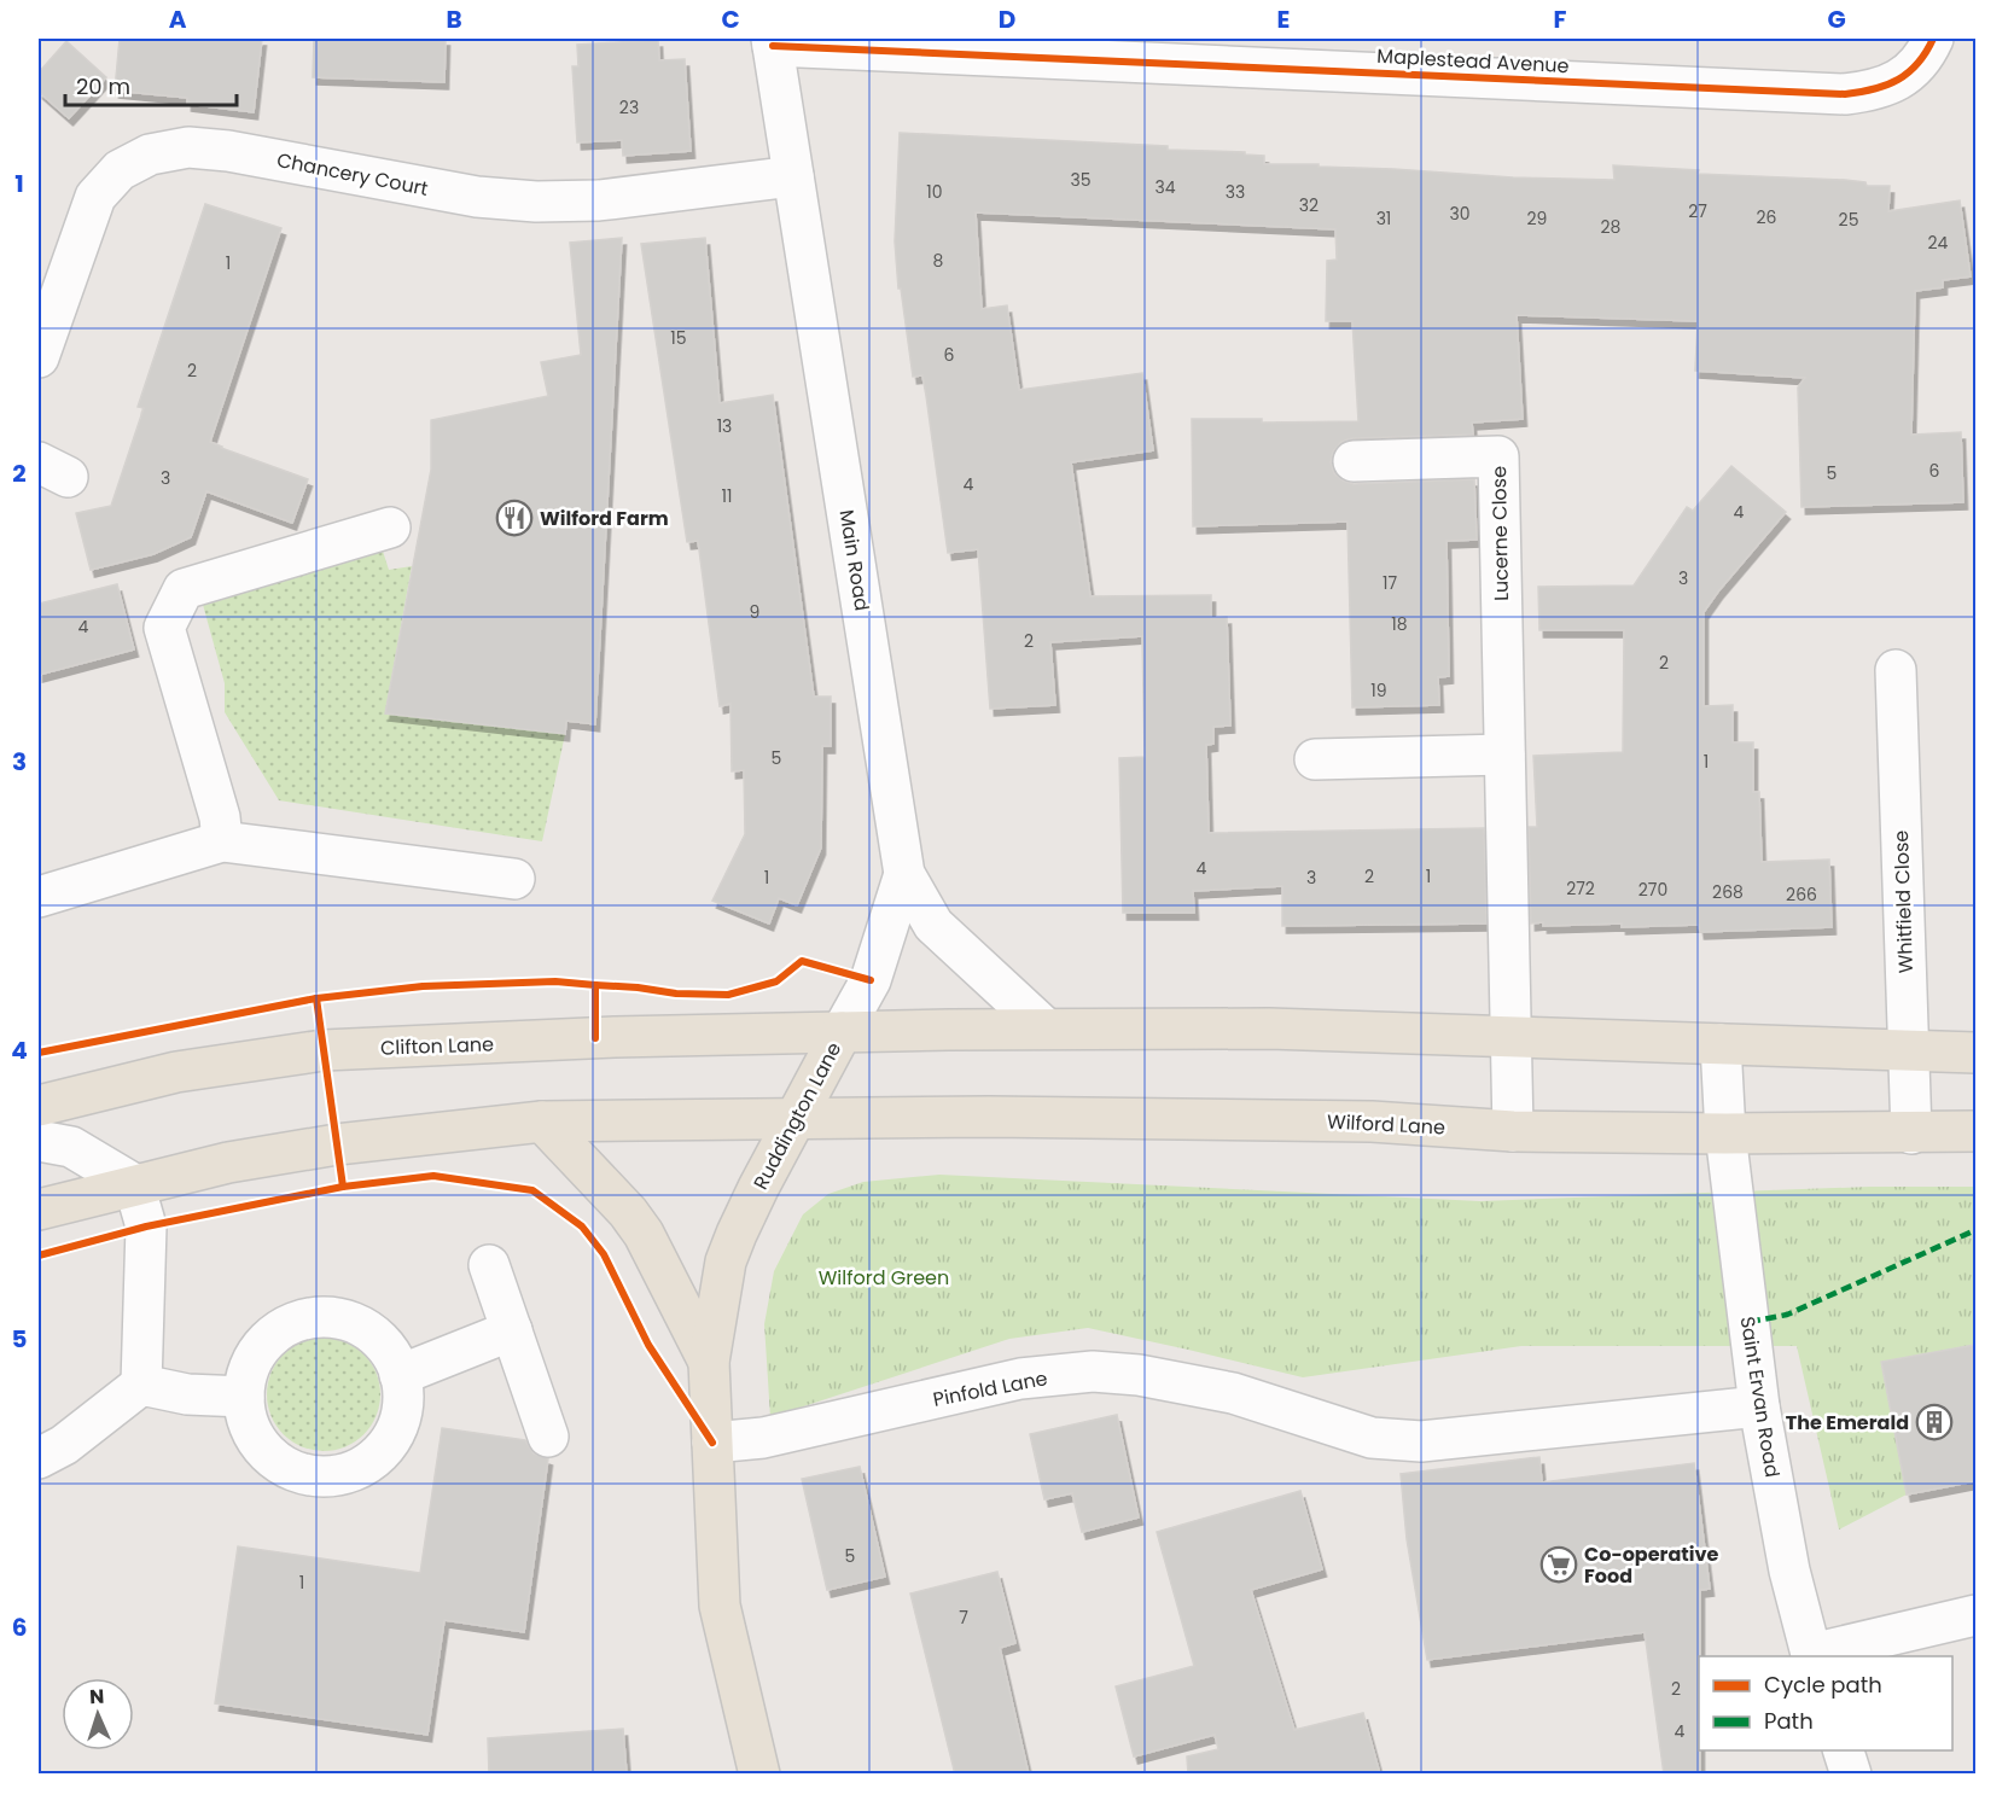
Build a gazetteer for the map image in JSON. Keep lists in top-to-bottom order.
{
  "streets": {
    "main road": ["Clifton Lane", "Ruddington Lane", "Wilford Lane"],
    "street": [
      "Maplestead Avenue",
      "Chancery Court",
      "Lucerne Close",
      "Main Road",
      "Whitfield Close",
      "Pinfold Lane",
      "Saint Ervan Road"
    ]
  },
  "crossings": [
    ["Maplestead Avenue", "Main Road"],
    ["Chancery Court", "Main Road"],
    ["Lucerne Close", "Wilford Lane"],
    ["Main Road", "Ruddington Lane"],
    ["Whitfield Close", "Wilford Lane"],
    ["Clifton Lane", "Ruddington Lane"],
    ["Ruddington Lane", "Wilford Lane"],
    ["Ruddington Lane", "Pinfold Lane"],
    ["Wilford Lane", "Saint Ervan Road"],
    ["Pinfold Lane", "Saint Ervan Road"]
  ],
  "parks": ["Wilford Green"],
  "places": {
    "restaurant": ["Wilford Farm"],
    "building": ["The Emerald"],
    "supermarket": ["Co-operative Food"]
  },
  "house_numbers": [
    "23",
    "35",
    "34",
    "10",
    "33",
    "32",
    "27",
    "30",
    "26",
    "31",
    "29",
    "25",
    "28",
    "24",
    "8",
    "1",
    "15",
    "6",
    "2",
    "13",
    "6",
    "5",
    "3",
    "4",
    "11",
    "4",
    "3",
    "17",
    "9",
    "18",
    "4",
    "2",
    "2",
    "19",
    "5",
    "1",
    "4",
    "2",
    "1",
    "1",
    "3",
    "272",
    "270",
    "268",
    "266",
    "5",
    "1",
    "7",
    "2",
    "4"
  ],
  "legend": ["Cycle path", "Path"],
  "scale_bar": "20 m",
  "north": "top",
  "grid": {
    "columns": [
      "A",
      "B",
      "C",
      "D",
      "E",
      "F",
      "G"
    ],
    "rows": [
      "1",
      "2",
      "3",
      "4",
      "5",
      "6"
    ]
  }
}
